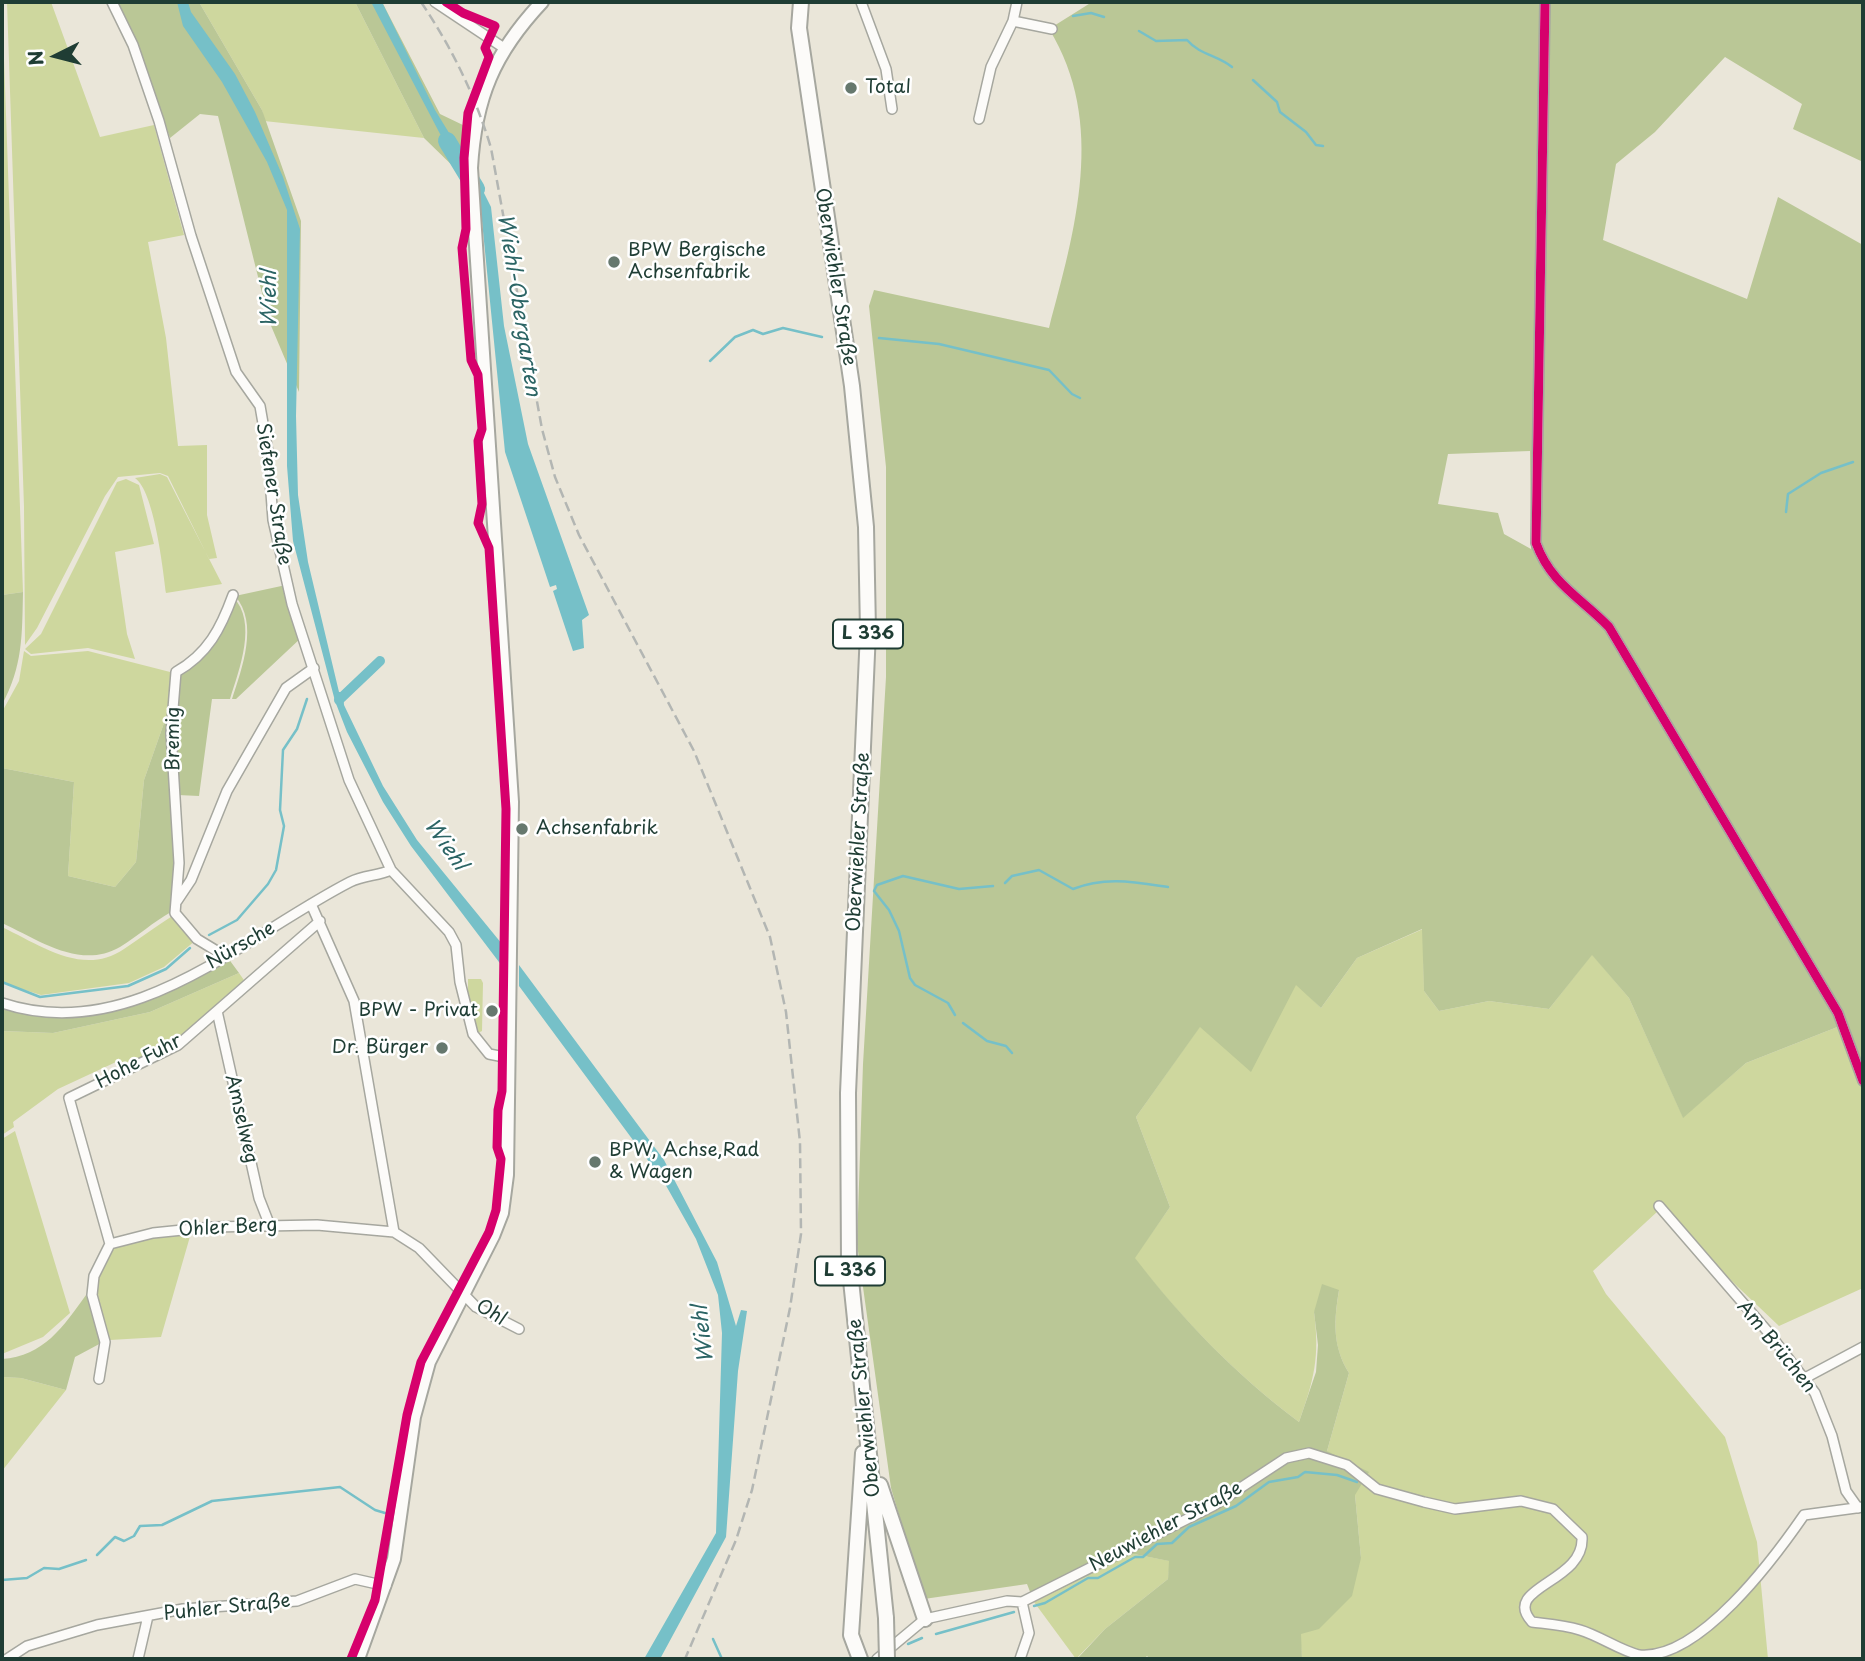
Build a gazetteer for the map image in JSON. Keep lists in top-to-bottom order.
{
  "streets": {
    "main road": ["Oberwiehler Straße", "L 336"],
    "street": [
      "Siefener Straße",
      "Bremig",
      "Nürsche",
      "Hohe Fuhr",
      "Amselweg",
      "Ohler Berg",
      "Ohl",
      "Am Brüchen",
      "Neuwiehler Straße",
      "Puhler Straße"
    ]
  },
  "crossings": [
    ["Oberwiehler Straße", "L 336"],
    ["Siefener Straße", "Nürsche"],
    ["L 336", "Neuwiehler Straße"],
    ["Hohe Fuhr", "Amselweg"],
    ["Hohe Fuhr", "Ohler Berg"],
    ["Amselweg", "Ohler Berg"],
    ["Ohler Berg", "Ohl"],
    ["Am Brüchen", "Neuwiehler Straße"]
  ],
  "water": ["Wiehl", "Wiehl-Obergarten"],
  "places": [
    "Total",
    "BPW Bergische Achsenfabrik",
    "Achsenfabrik",
    "BPW - Privat",
    "Dr. Bürger",
    "BPW, Achse,Rad & Wagen"
  ],
  "north": "left"
}
